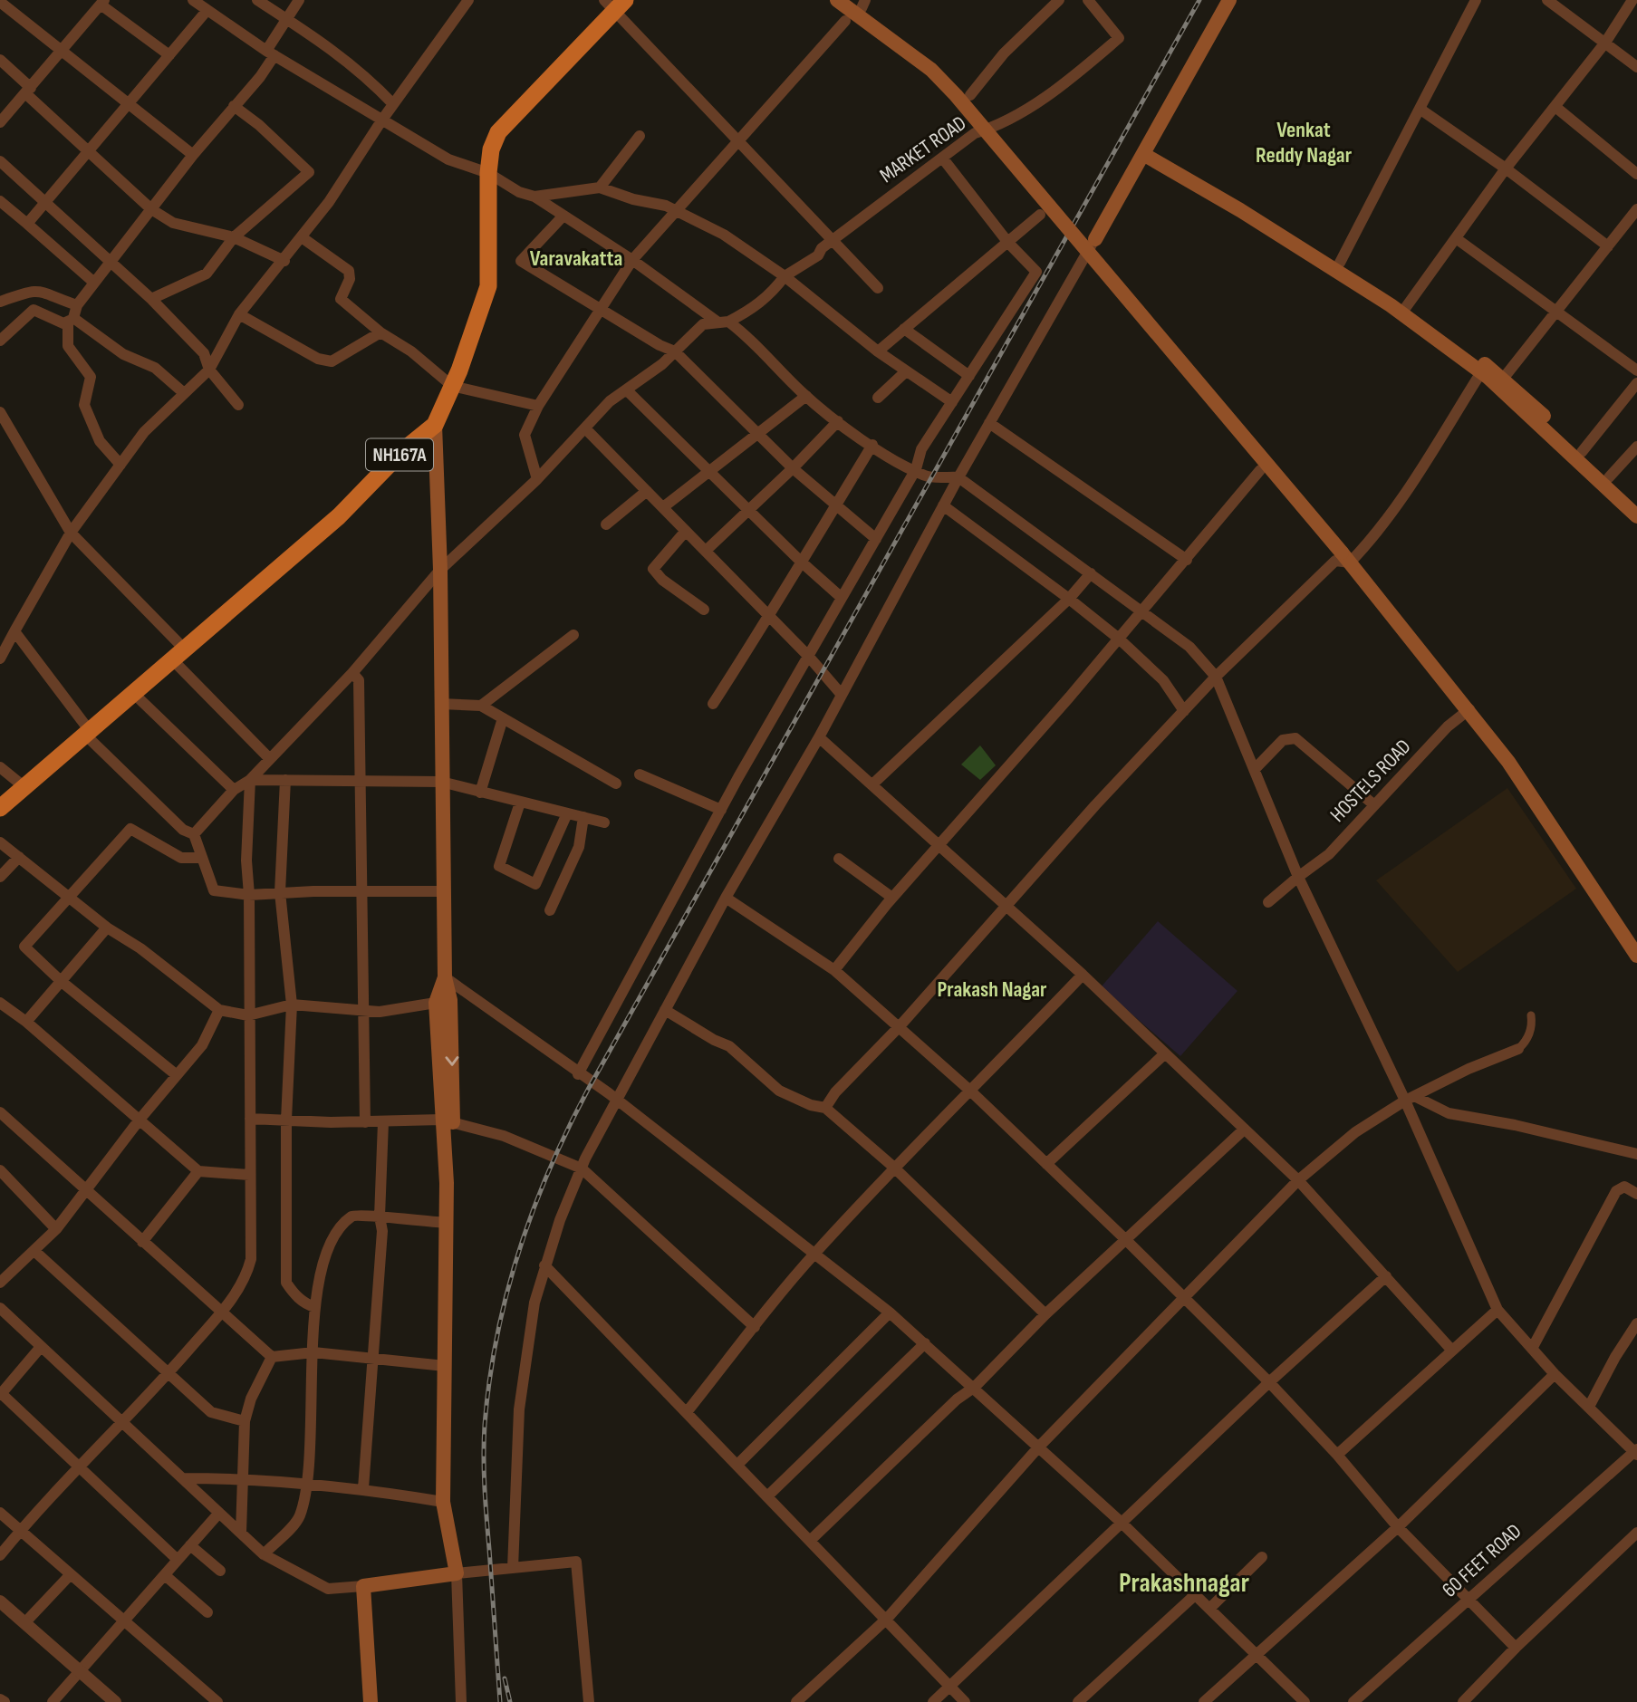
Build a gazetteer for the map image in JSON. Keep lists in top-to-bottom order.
{
  "streets": {
    "highway": ["NH167A"],
    "street": ["MARKET ROAD", "HOSTELS ROAD", "60 FEET ROAD"]
  },
  "districts": [
    "Venkat Reddy Nagar",
    "Varavakatta",
    "Prakash Nagar",
    "Prakashnagar"
  ]
}
